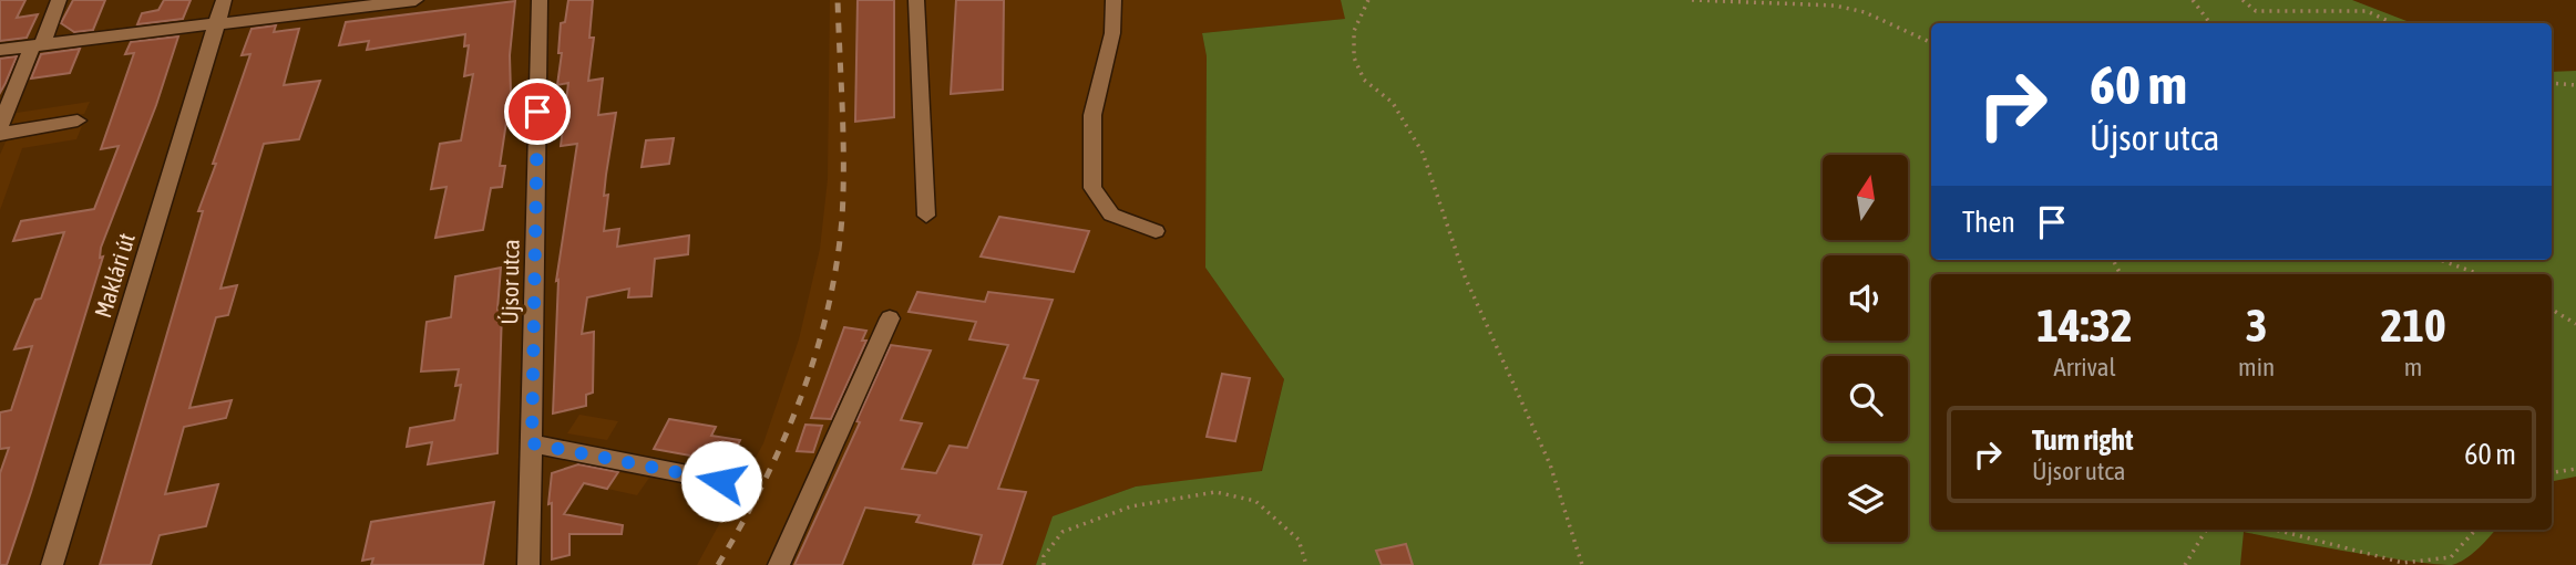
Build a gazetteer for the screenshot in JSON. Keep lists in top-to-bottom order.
{
  "streets": {
    "street": ["Maklári út", "Újsor utca"]
  },
  "north": "top",
  "page": {
    "turn": ["60 m", "Újsor utca"],
    "then": "Then",
    "eta": [
      "14:32",
      "Arrival",
      "3",
      "min",
      "210",
      "m"
    ],
    "list": [
      {
        "name": "Turn right",
        "note": "Újsor utca",
        "value": "60 m"
      }
    ]
  }
}
